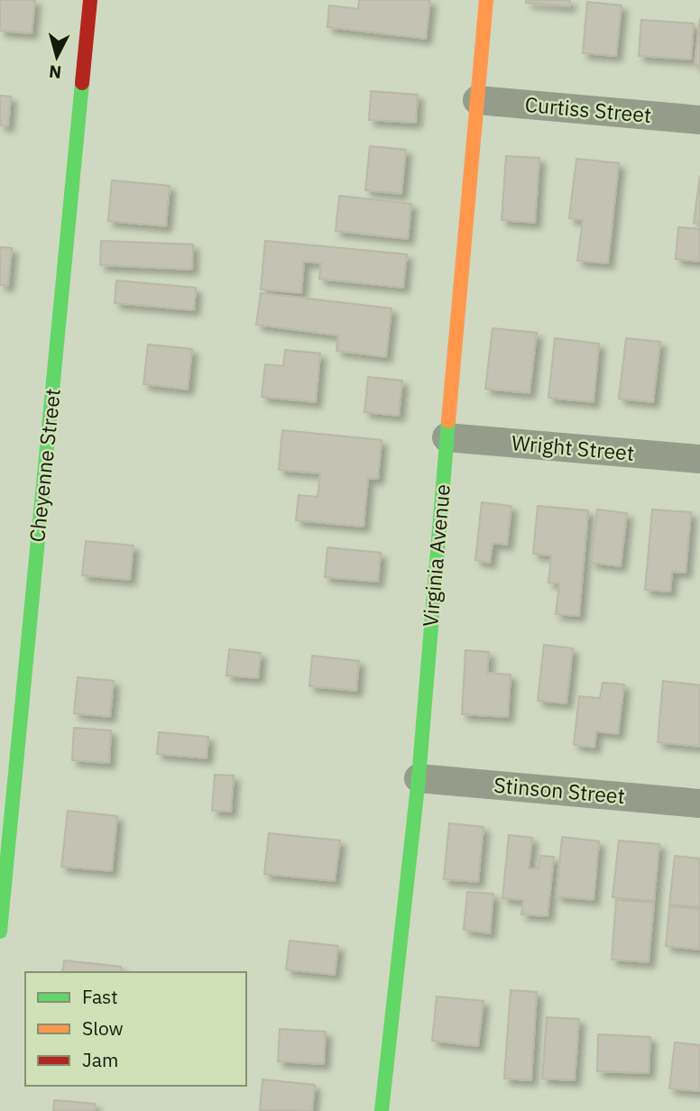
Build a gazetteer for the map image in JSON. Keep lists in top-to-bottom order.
{
  "streets": {
    "street": [
      "Curtiss Street",
      "Wright Street",
      "Cheyenne Street",
      "Virginia Avenue",
      "Stinson Street"
    ]
  },
  "crossings": [
    ["Curtiss Street", "Virginia Avenue"],
    ["Wright Street", "Virginia Avenue"],
    ["Virginia Avenue", "Stinson Street"]
  ],
  "legend": ["Fast", "Slow", "Jam"],
  "north": "bottom"
}
